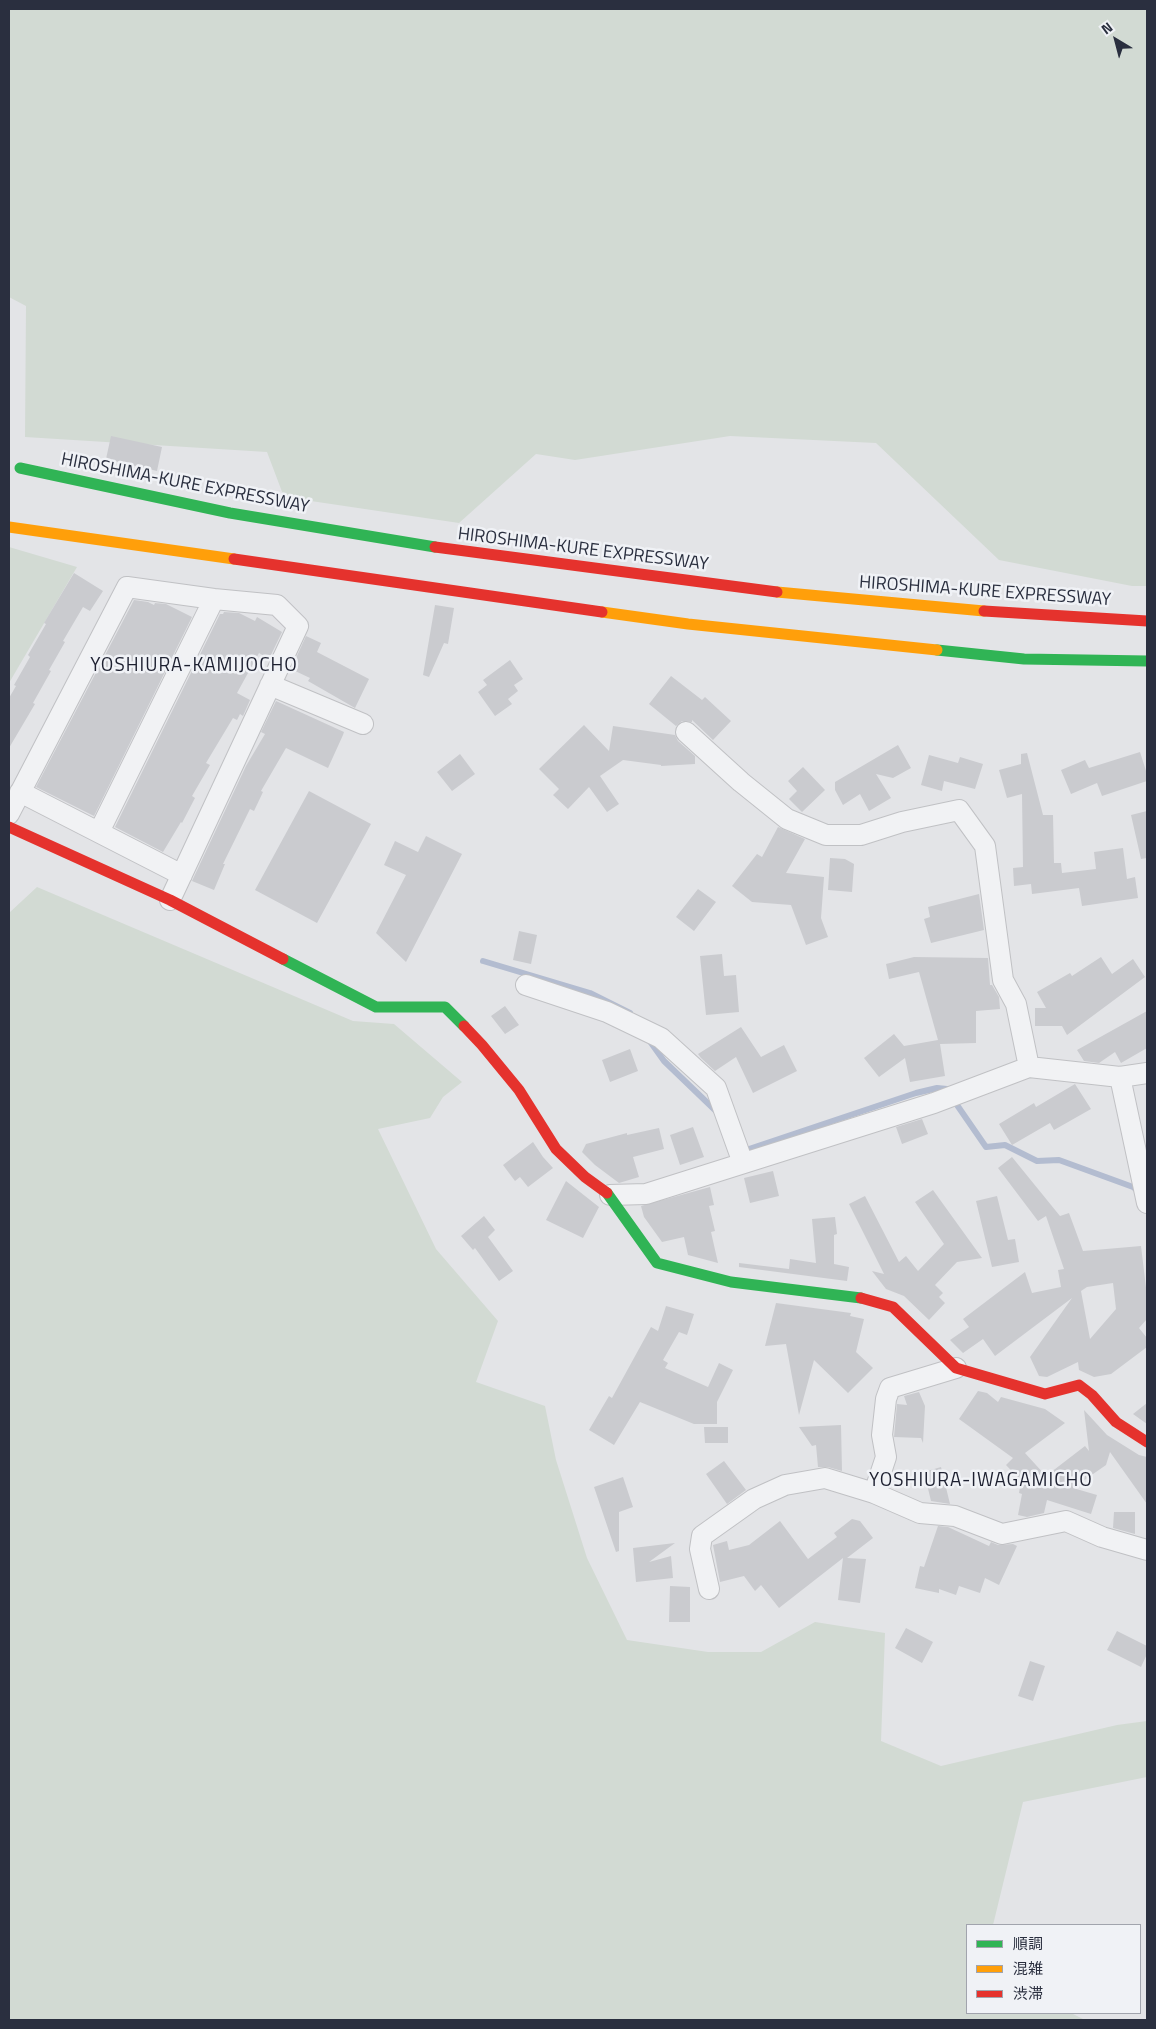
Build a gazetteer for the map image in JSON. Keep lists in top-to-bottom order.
{
  "streets": {
    "main road": ["HIROSHIMA-KURE EXPRESSWAY"]
  },
  "districts": ["YOSHIURA-KAMIJOCHO", "YOSHIURA-IWAGAMICHO"],
  "legend": ["順調", "混雑", "渋滞"],
  "north": "top left"
}
